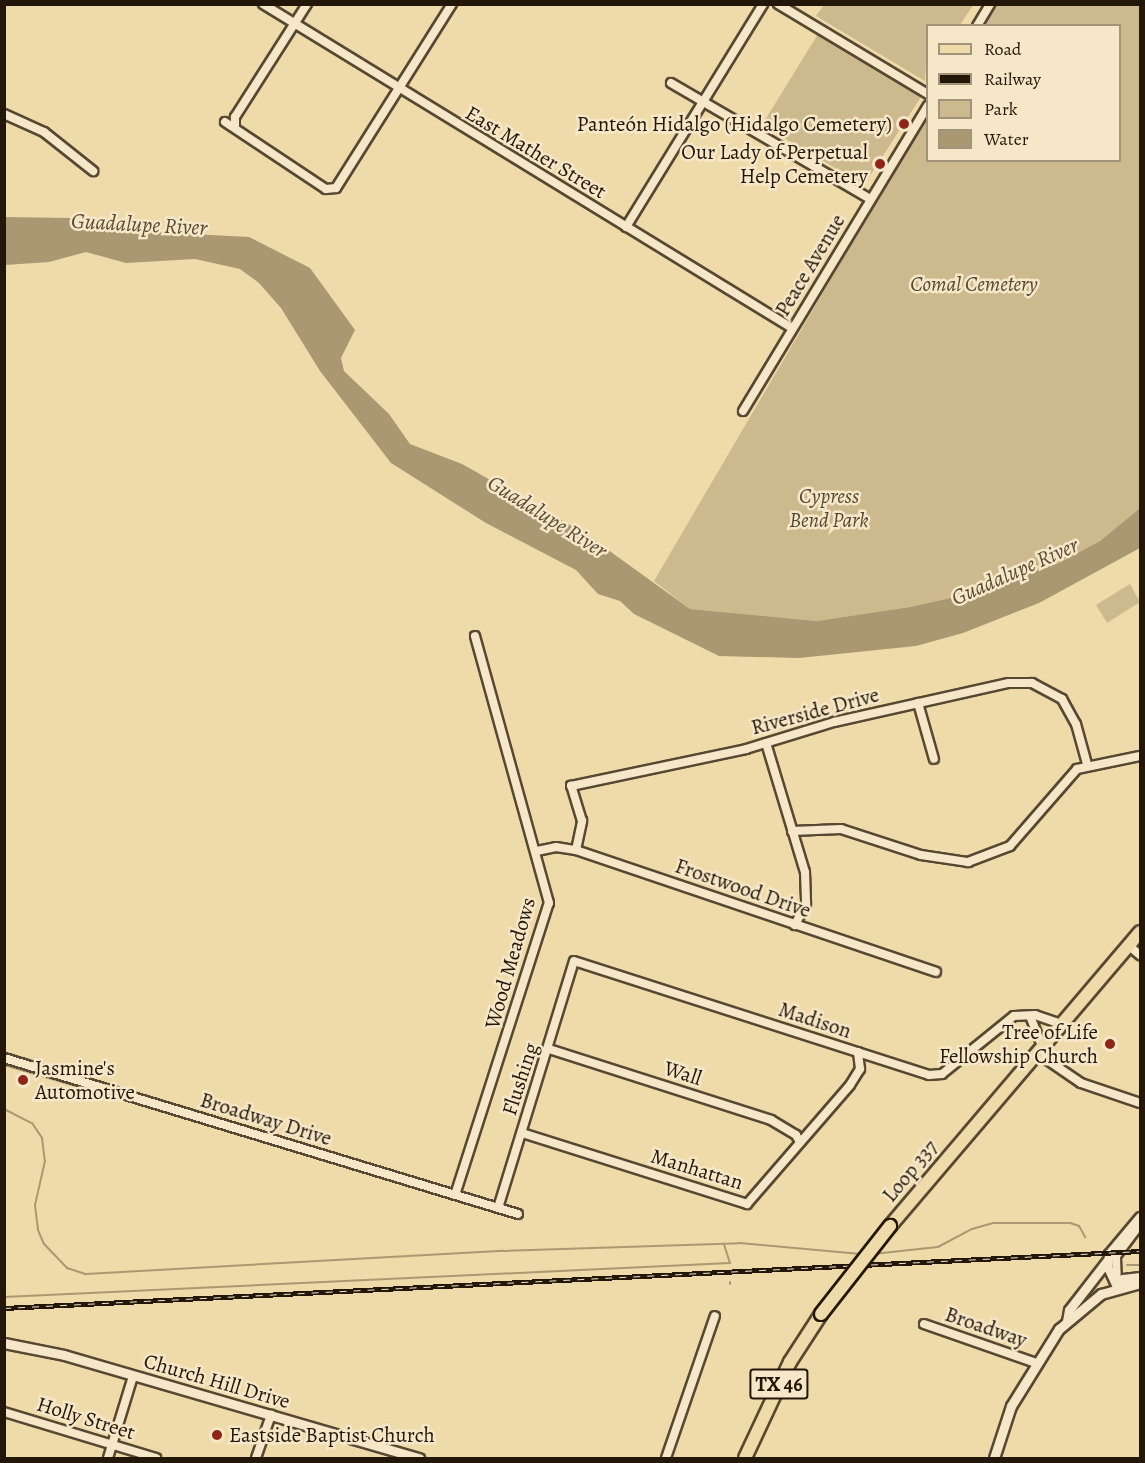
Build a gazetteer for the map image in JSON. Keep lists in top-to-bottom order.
{
  "streets": {
    "main road": ["Loop 337", "TX 46"],
    "street": [
      "East Mather Street",
      "Peace Avenue",
      "Riverside Drive",
      "Frostwood Drive",
      "Wood Meadows",
      "Madison",
      "Wall",
      "Flushing",
      "Broadway Drive",
      "Manhattan",
      "Broadway",
      "Church Hill Drive",
      "Holly Street"
    ]
  },
  "crossings": [
    ["East Mather Street", "Peace Avenue"],
    ["Riverside Drive", "Frostwood Drive"],
    ["Frostwood Drive", "Wood Meadows"],
    ["Wood Meadows", "Broadway Drive"],
    ["Madison", "Flushing"],
    ["Madison", "Manhattan"],
    ["Madison", "Loop 337"],
    ["Wall", "Flushing"],
    ["Wall", "Manhattan"],
    ["Flushing", "Broadway Drive"],
    ["Flushing", "Manhattan"]
  ],
  "water": ["Guadalupe River"],
  "parks": ["Comal Cemetery", "Cypress Bend Park"],
  "places": [
    "Panteón Hidalgo (Hidalgo Cemetery)",
    "Our Lady of Perpetual Help Cemetery",
    "Tree of Life Fellowship Church",
    "Jasmine's Automotive",
    "Eastside Baptist Church"
  ],
  "legend": [
    "Road",
    "Railway",
    "Park",
    "Water"
  ]
}
